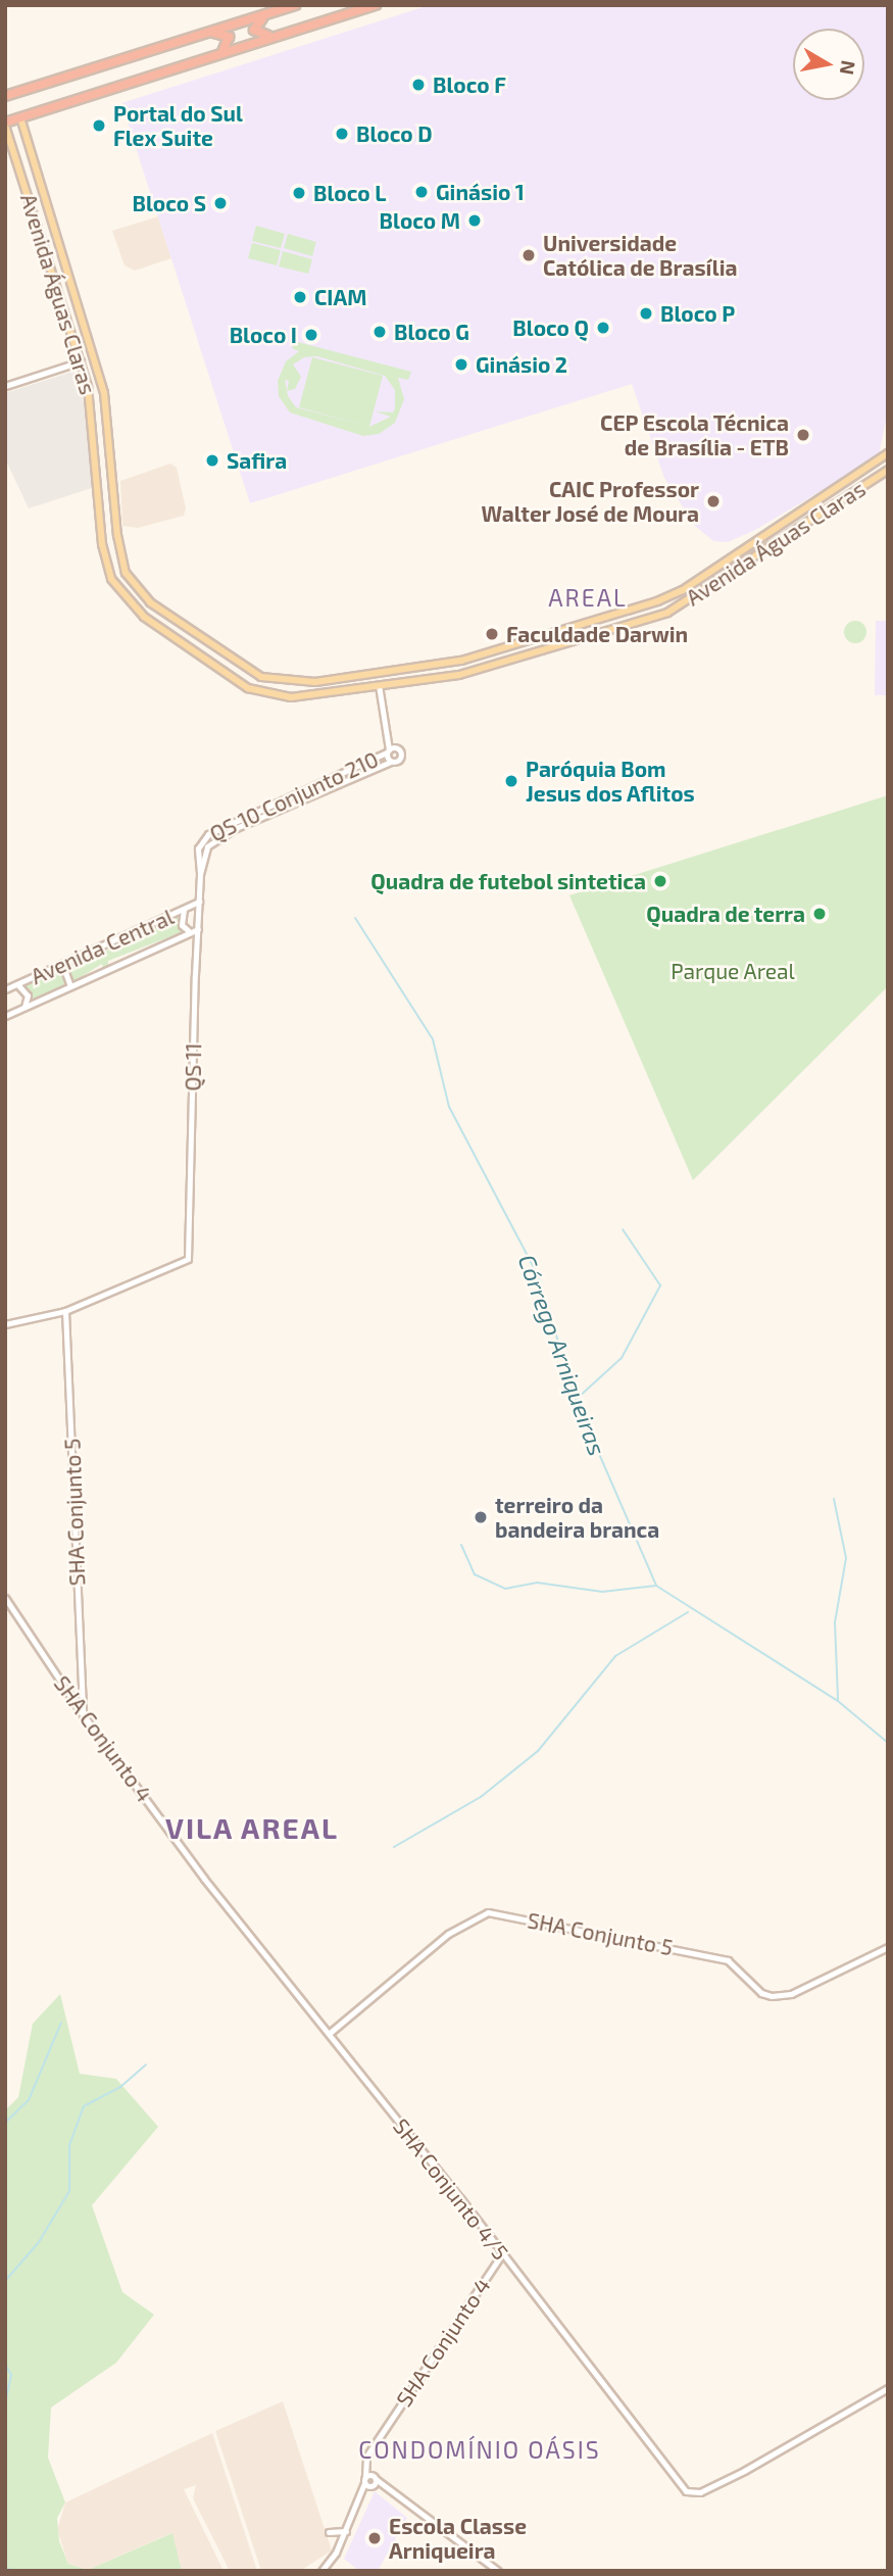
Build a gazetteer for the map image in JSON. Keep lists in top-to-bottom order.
{
  "streets": {
    "main road": ["Avenida Águas Claras"],
    "street": [
      "QS 10 Conjunto 210",
      "Avenida Central",
      "QS 11",
      "SHA Conjunto 5",
      "SHA Conjunto 4",
      "SHA Conjunto 4/5"
    ]
  },
  "crossings": [
    ["QS 10 Conjunto 210", "QS 11"],
    ["Avenida Central", "QS 11"],
    ["QS 11", "SHA Conjunto 5"],
    ["SHA Conjunto 5", "SHA Conjunto 4"],
    ["SHA Conjunto 5", "SHA Conjunto 4/5"],
    ["SHA Conjunto 4", "SHA Conjunto 4/5"]
  ],
  "districts": ["AREAL", "VILA AREAL", "CONDOMÍNIO OÁSIS"],
  "water": ["Córrego Arniqueiras"],
  "parks": ["Parque Areal"],
  "places": [
    "Bloco F",
    "Portal do Sul Flex Suite",
    "Bloco D",
    "Ginásio 1",
    "Bloco L",
    "Bloco S",
    "Bloco M",
    "Universidade Católica de Brasília",
    "CIAM",
    "Bloco P",
    "Bloco Q",
    "Bloco G",
    "Bloco I",
    "Ginásio 2",
    "CEP Escola Técnica de Brasília - ETB",
    "Safira",
    "CAIC Professor Walter José de Moura",
    "Faculdade Darwin",
    "Paróquia Bom Jesus dos Aflitos",
    "Quadra de futebol sintetica",
    "Quadra de terra",
    "terreiro da bandeira branca",
    "Escola Classe Arniqueira"
  ],
  "north": "right"
}
